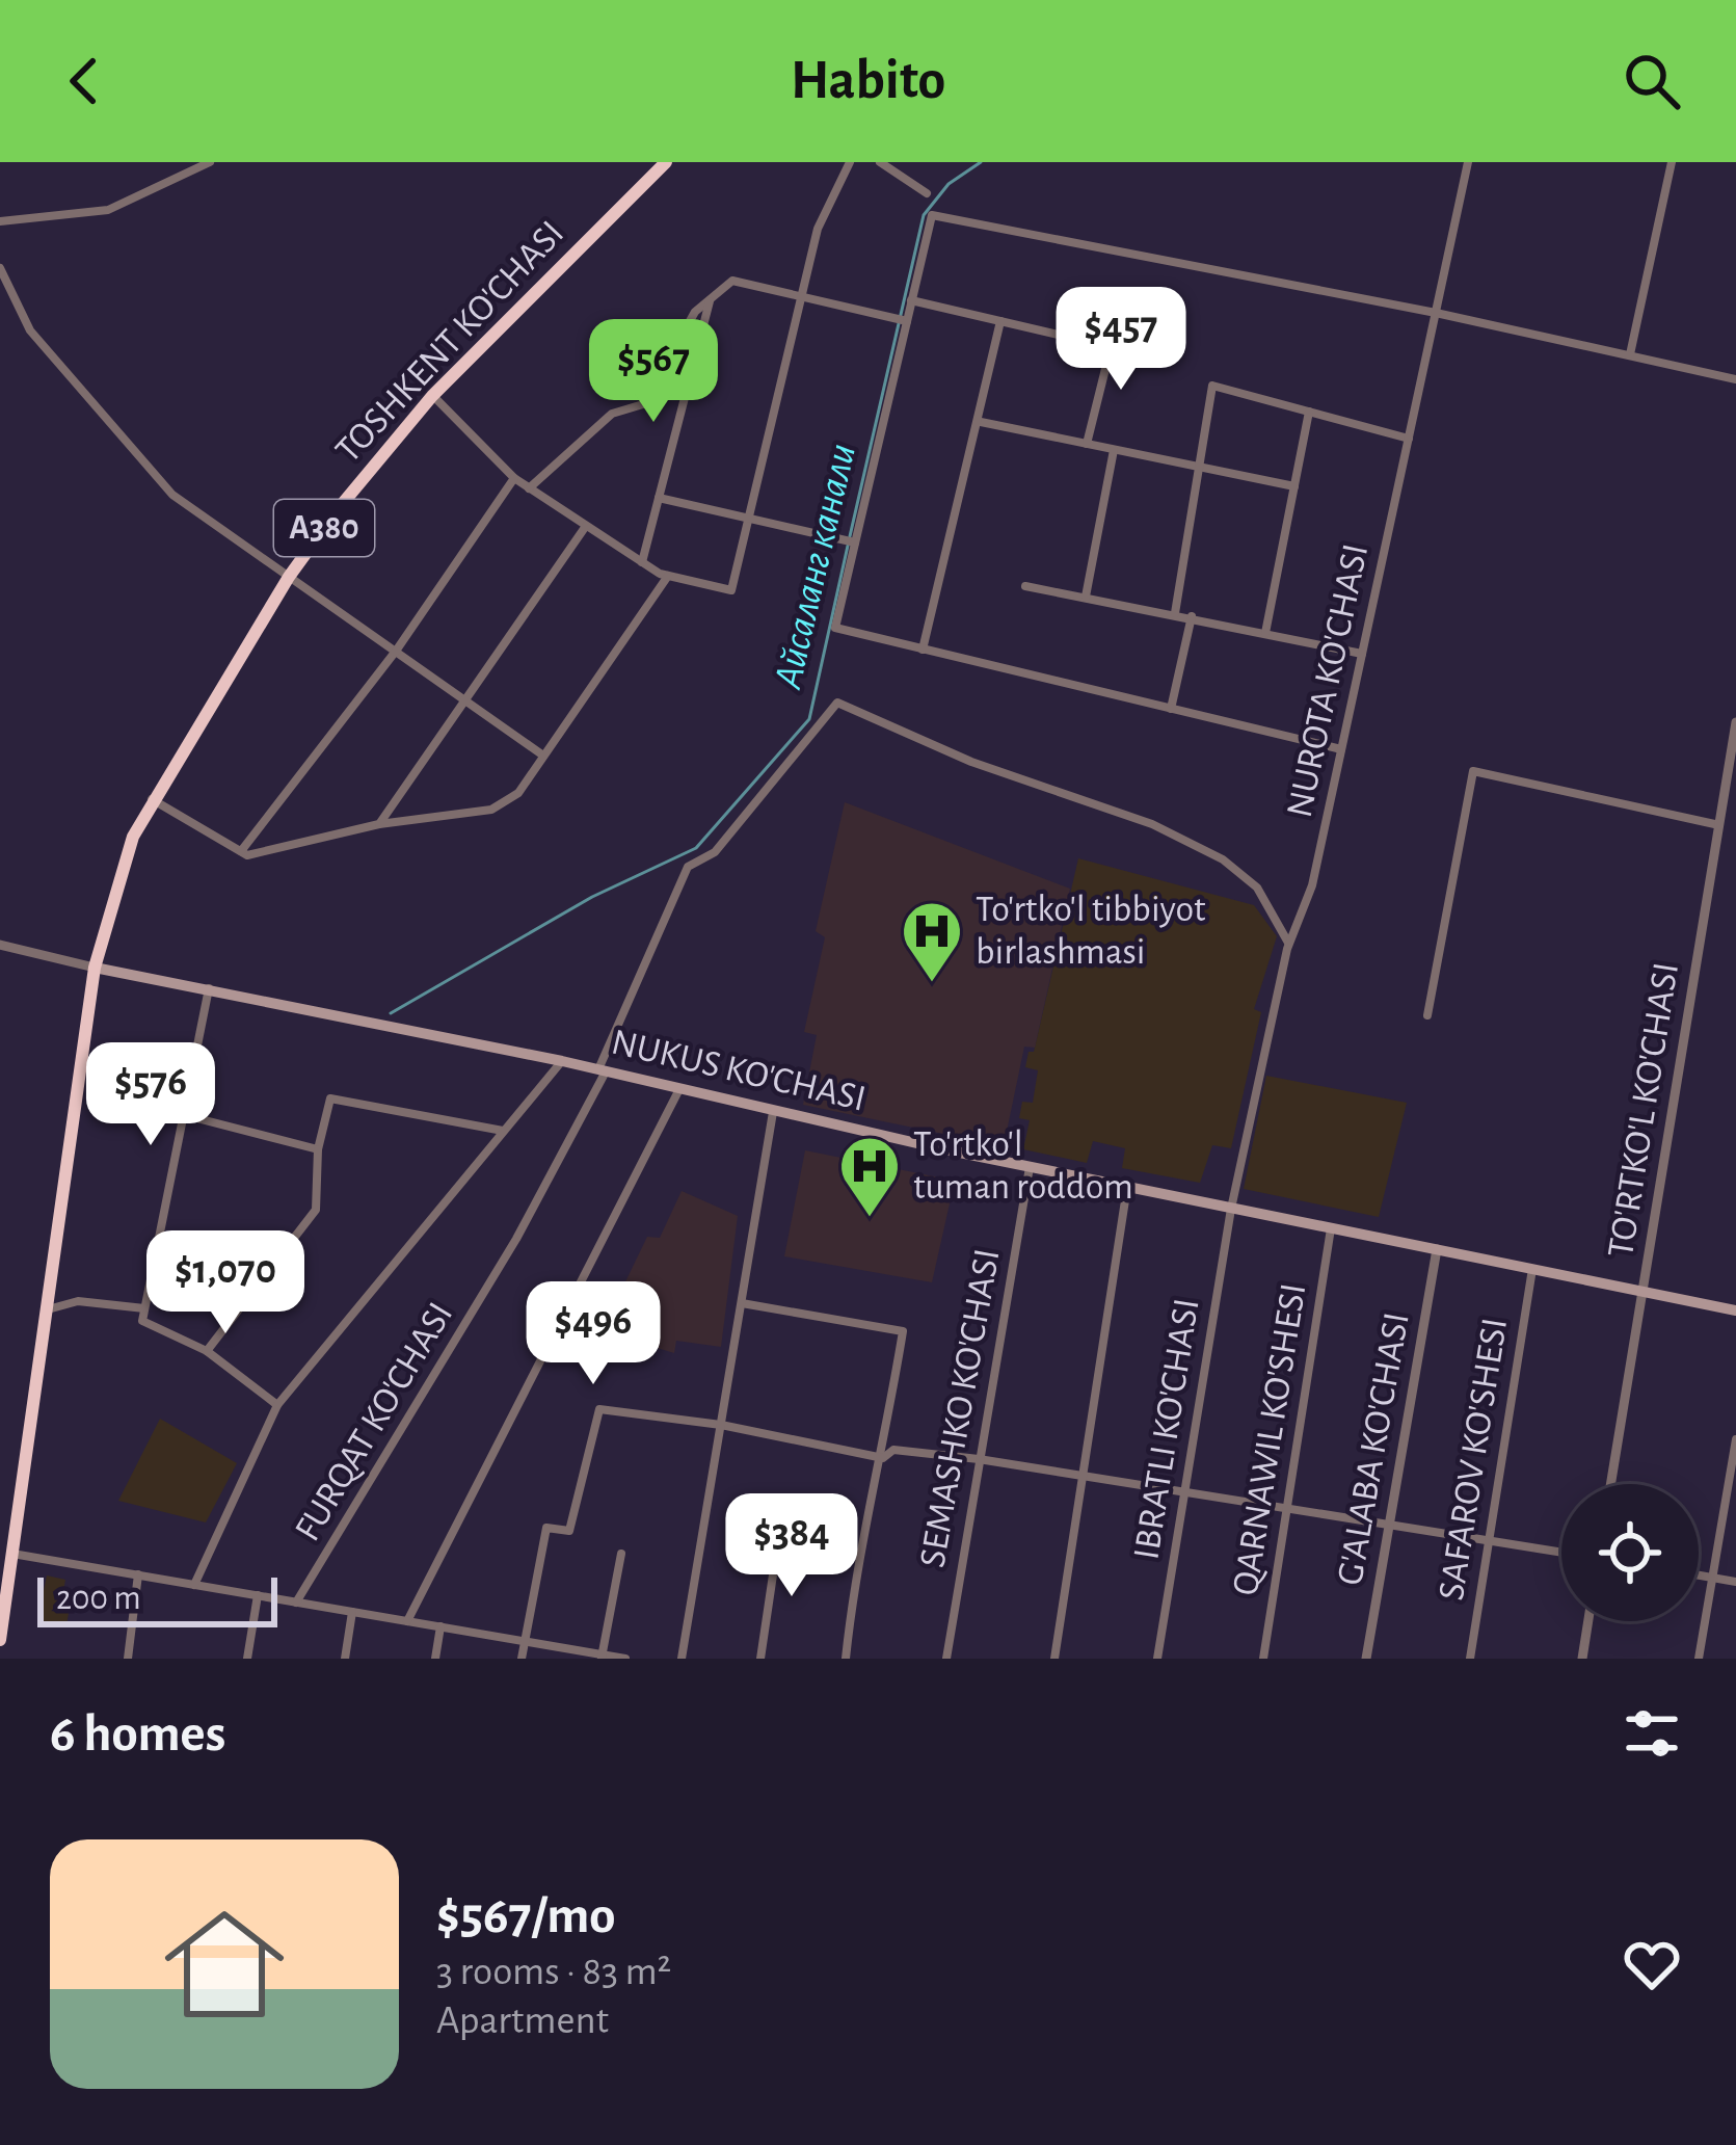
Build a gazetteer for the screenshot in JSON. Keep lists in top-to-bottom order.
{
  "streets": {
    "highway": ["TOSHKENT KO'CHASI", "A380"],
    "main road": ["NUKUS KO'CHASI"],
    "street": [
      "NUROTA KO'CHASI",
      "TO'RTKO'L KO'CHASI",
      "SEMASHKO KO'CHASI",
      "FURQAT KO'CHASI",
      "IBRATLI KO'CHASI",
      "QARNAWIL KO'SHESI",
      "G'ALABA KO'CHASI",
      "SAFAROV KO'SHESI"
    ]
  },
  "crossings": [
    ["TOSHKENT KO'CHASI", "NUKUS KO'CHASI"],
    ["NUROTA KO'CHASI", "NUKUS KO'CHASI"],
    ["NUROTA KO'CHASI", "FURQAT KO'CHASI"],
    ["NUROTA KO'CHASI", "IBRATLI KO'CHASI"],
    ["NUKUS KO'CHASI", "TO'RTKO'L KO'CHASI"],
    ["NUKUS KO'CHASI", "SEMASHKO KO'CHASI"],
    ["NUKUS KO'CHASI", "FURQAT KO'CHASI"],
    ["NUKUS KO'CHASI", "IBRATLI KO'CHASI"],
    ["NUKUS KO'CHASI", "QARNAWIL KO'SHESI"],
    ["NUKUS KO'CHASI", "G'ALABA KO'CHASI"],
    ["NUKUS KO'CHASI", "SAFAROV KO'SHESI"]
  ],
  "water": ["Айсаланг канали"],
  "places": {
    "hospital": ["To'rtko'l tibbiyot birlashmasi", "To'rtko'l tuman roddom"]
  },
  "scale_bar": "200 m",
  "page": {
    "header": "Habito",
    "price": [
      "$457",
      "$567",
      "$576",
      "$1,070",
      "$496",
      "$384"
    ],
    "scale": "200 m",
    "heading": "6 homes",
    "list": [
      {
        "name": "$567/mo",
        "note": "3 rooms · 83 m² · Apartment"
      }
    ]
  }
}
